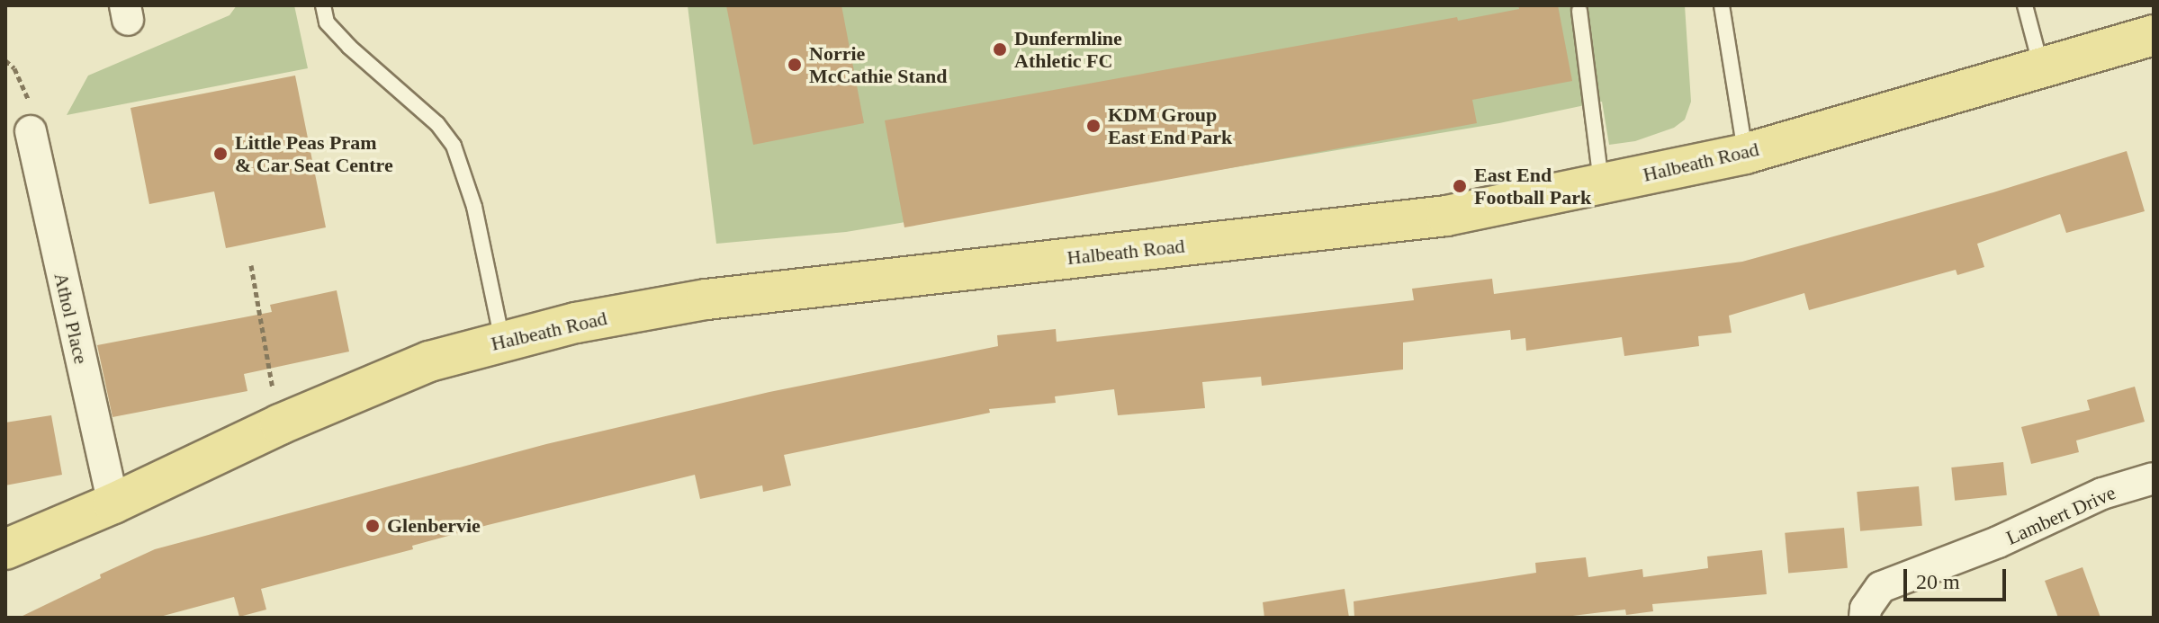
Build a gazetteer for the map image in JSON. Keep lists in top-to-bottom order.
{
  "streets": {
    "main road": ["Halbeath Road"],
    "street": ["Athol Place", "Lambert Drive"]
  },
  "crossings": [
    ["Halbeath Road", "Athol Place"]
  ],
  "places": [
    "Dunfermline Athletic FC",
    "Norrie McCathie Stand",
    "KDM Group East End Park",
    "Little Peas Pram & Car Seat Centre",
    "East End Football Park",
    "Glenbervie"
  ],
  "scale_bar": "20 m"
}
